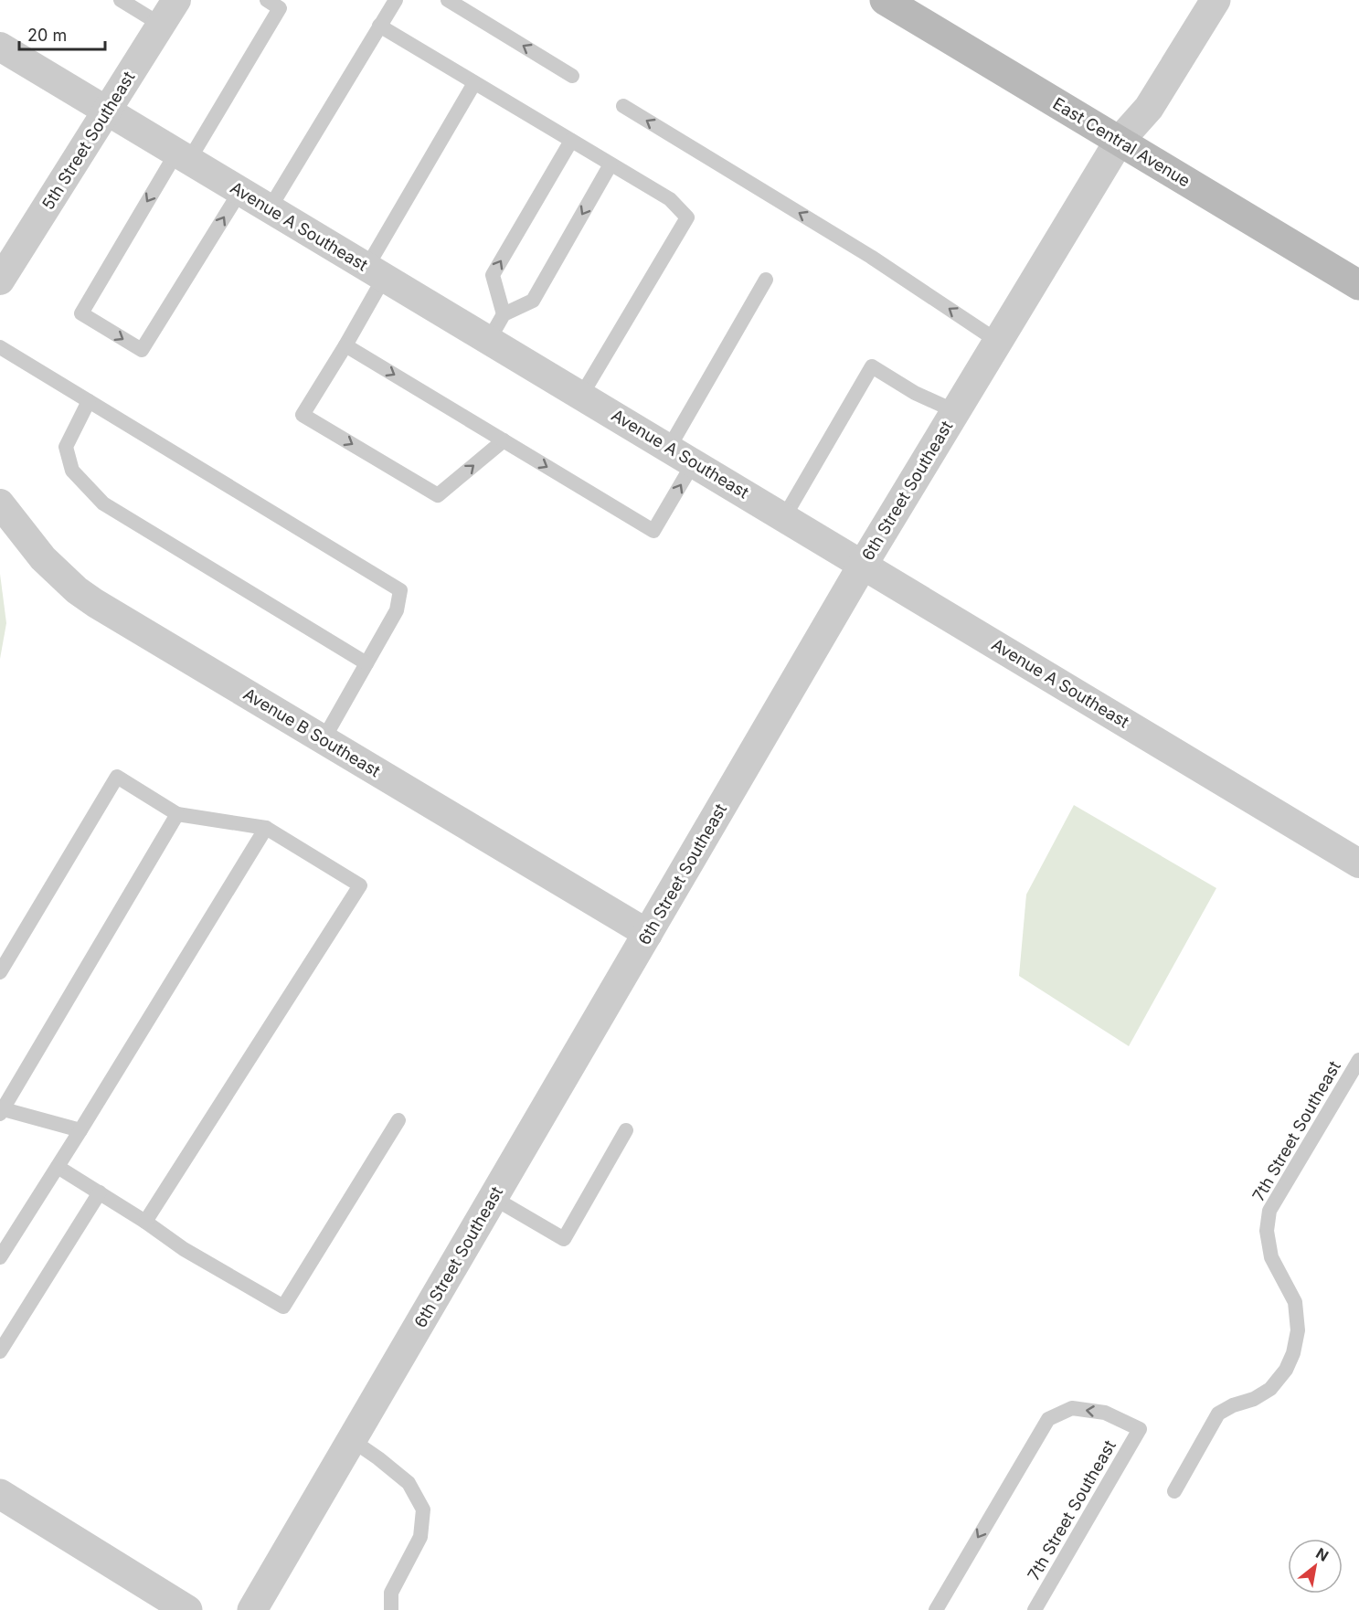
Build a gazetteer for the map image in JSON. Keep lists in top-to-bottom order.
{
  "streets": {
    "main road": ["East Central Avenue"],
    "street": [
      "5th Street Southeast",
      "Avenue A Southeast",
      "6th Street Southeast",
      "Avenue B Southeast"
    ],
    "lane": ["7th Street Southeast"]
  },
  "crossings": [
    ["5th Street Southeast", "Avenue A Southeast"],
    ["East Central Avenue", "6th Street Southeast"],
    ["Avenue A Southeast", "6th Street Southeast"],
    ["6th Street Southeast", "Avenue B Southeast"]
  ],
  "scale_bar": "20 m",
  "north": "top right"
}
